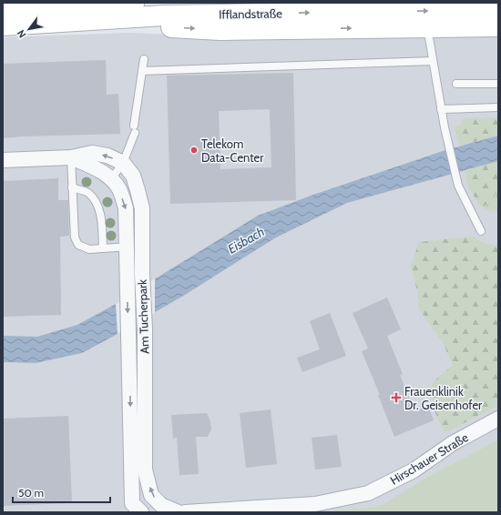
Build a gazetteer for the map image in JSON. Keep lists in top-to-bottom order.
{
  "streets": {
    "main road": ["Ifflandstraße"],
    "street": ["Am Tucherpark", "Hirschauer Straße"]
  },
  "water": ["Eisbach"],
  "places": {
    "other": ["Telekom Data-Center"],
    "health": ["Frauenklinik Dr. Geisenhofer"]
  },
  "scale_bar": "50 m",
  "north": "bottom left"
}
